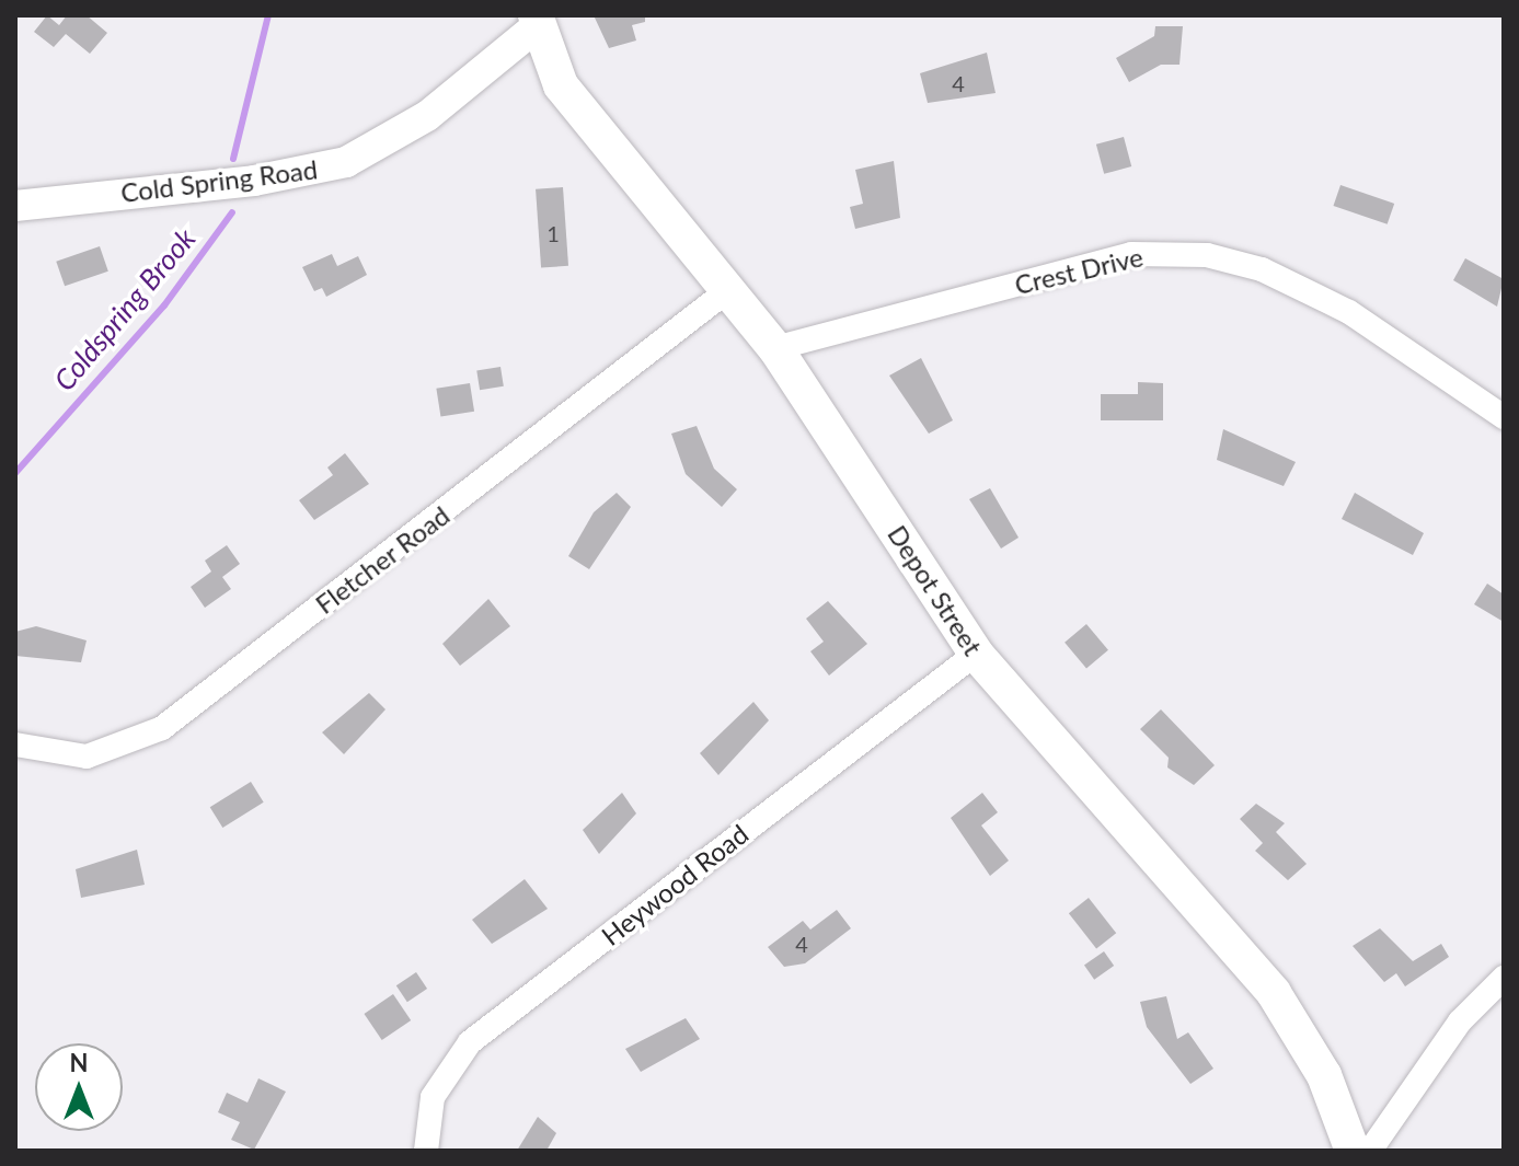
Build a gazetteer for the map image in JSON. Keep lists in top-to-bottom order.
{
  "streets": {
    "main road": ["Depot Street"],
    "street": [
      "Cold Spring Road",
      "Crest Drive",
      "Fletcher Road",
      "Heywood Road"
    ]
  },
  "crossings": [
    ["Cold Spring Road", "Depot Street"],
    ["Crest Drive", "Depot Street"],
    ["Fletcher Road", "Depot Street"],
    ["Depot Street", "Heywood Road"]
  ],
  "water": ["Coldspring Brook"],
  "house_numbers": ["4", "1", "4"],
  "north": "top"
}
